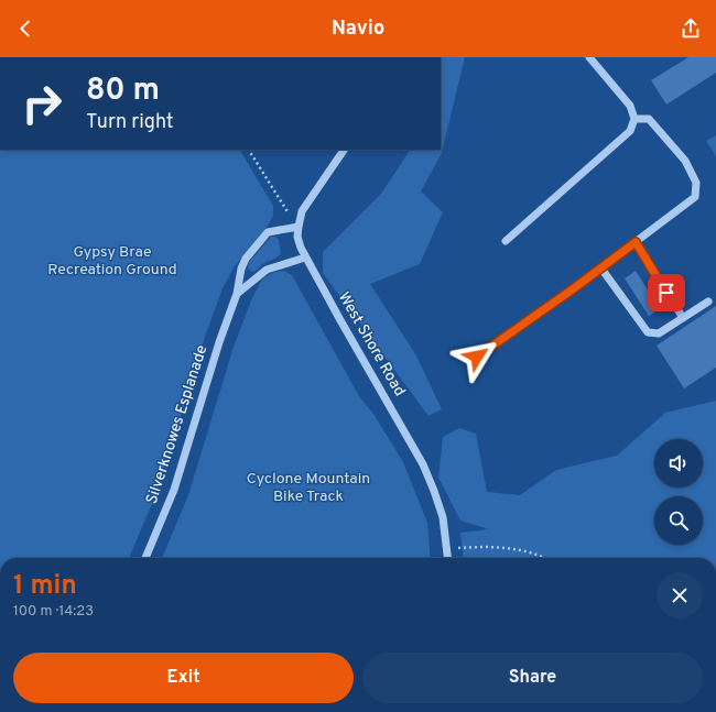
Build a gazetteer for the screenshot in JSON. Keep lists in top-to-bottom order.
{
  "streets": {
    "street": ["West Shore Road", "Silverknowes Esplanade"]
  },
  "crossings": [
    ["West Shore Road", "Silverknowes Esplanade"]
  ],
  "parks": ["Gypsy Brae Recreation Ground", "Cyclone Mountain Bike Track"],
  "page": {
    "header": "Navio",
    "turn": ["80 m", "Turn right"],
    "heading": ["1 min", "100 m · 14:23"],
    "buttons": ["Exit", "Share"]
  }
}
